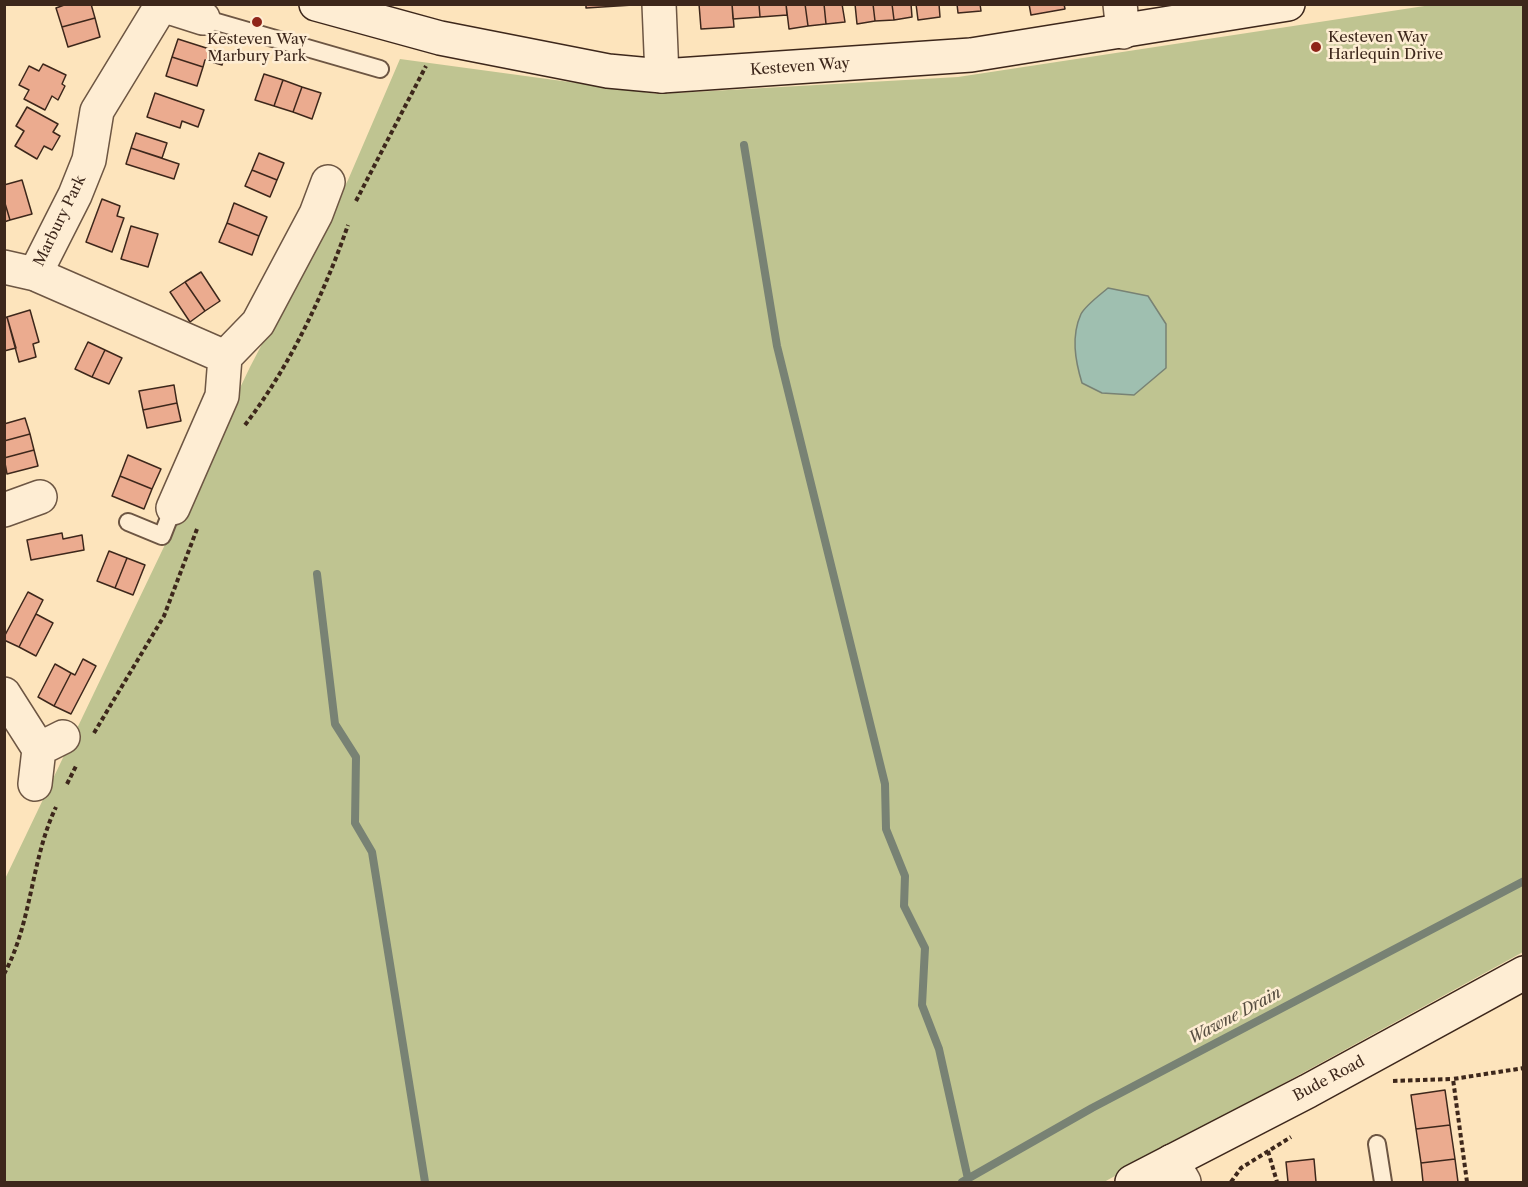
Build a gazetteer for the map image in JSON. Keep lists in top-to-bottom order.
{
  "streets": {
    "street": ["Kesteven Way", "Marbury Park", "Bude Road"]
  },
  "water": ["Wawne Drain"],
  "places": ["Kesteven Way Marbury Park", "Kesteven Way Harlequin Drive"]
}
